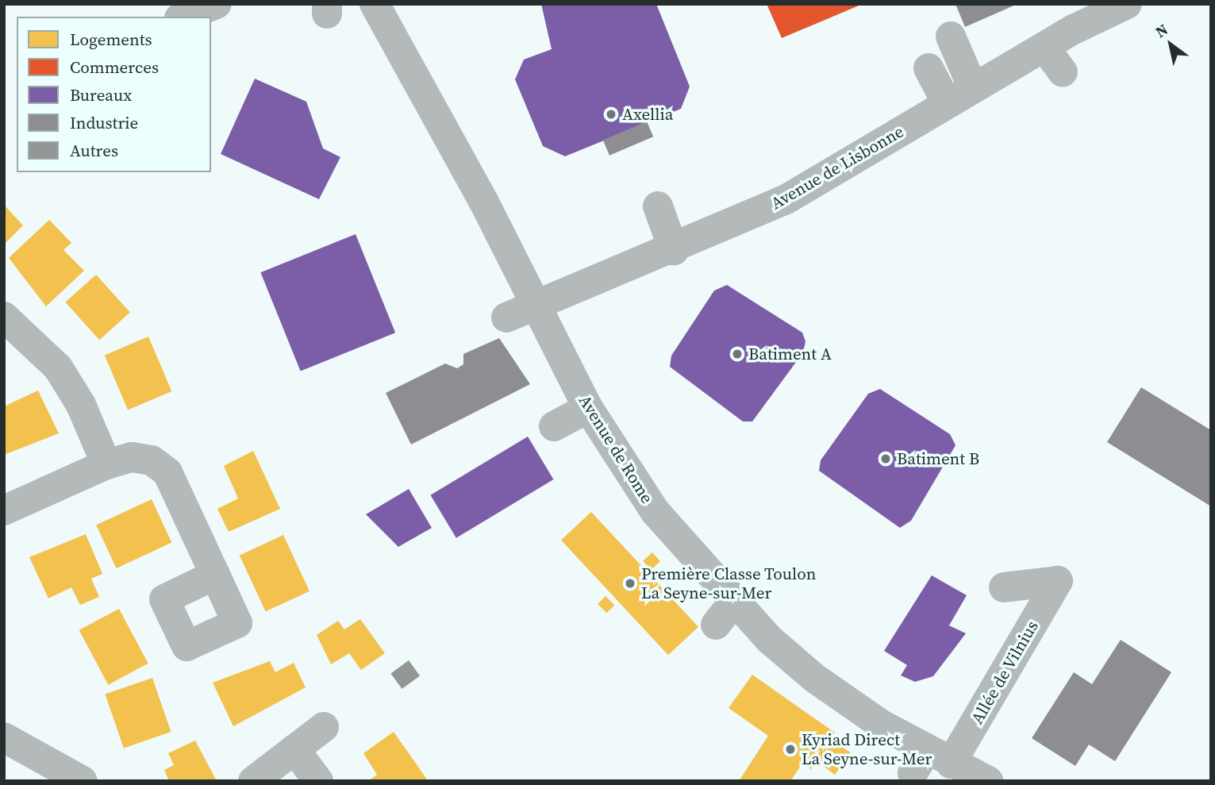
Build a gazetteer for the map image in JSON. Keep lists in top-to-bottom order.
{
  "streets": {
    "street": ["Avenue de Lisbonne", "Avenue de Rome", "Allée de Vilnius"]
  },
  "crossings": [
    ["Avenue de Lisbonne", "Avenue de Rome"],
    ["Avenue de Rome", "Allée de Vilnius"]
  ],
  "places": [
    "Axellia",
    "Batiment A",
    "Batiment B",
    "Première Classe Toulon La Seyne-sur-Mer",
    "Kyriad Direct La Seyne-sur-Mer"
  ],
  "legend": [
    "Logements",
    "Commerces",
    "Bureaux",
    "Industrie",
    "Autres"
  ],
  "north": "top left"
}
